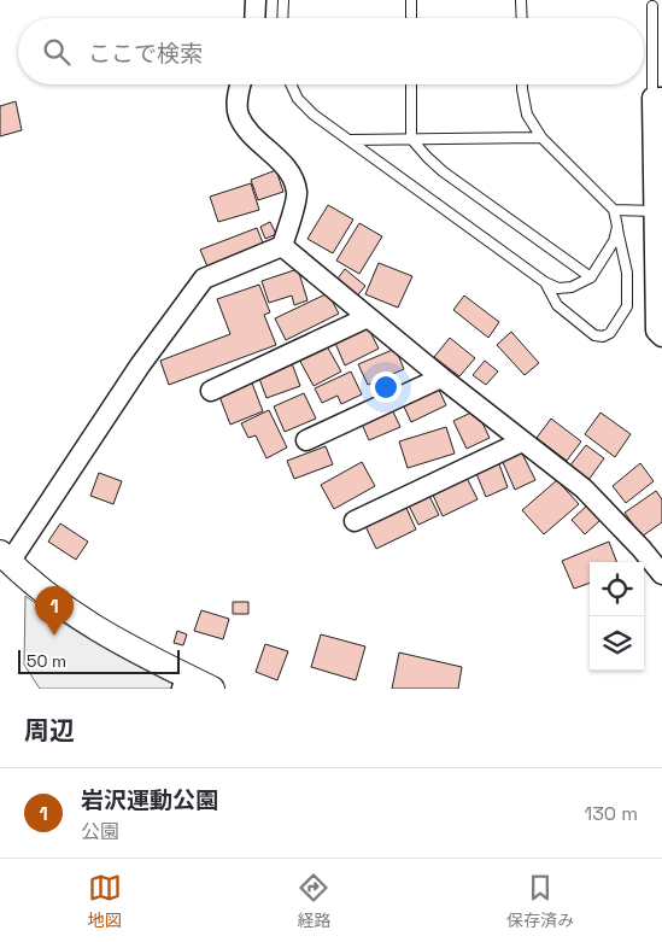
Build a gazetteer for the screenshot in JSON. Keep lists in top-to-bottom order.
{
  "scale_bar": "50 m",
  "page": {
    "search": "ここで検索",
    "pins": "1",
    "scale": "50 m",
    "heading": "周辺",
    "list": [
      {
        "mark": "1",
        "name": "岩沢運動公園",
        "note": "公園",
        "value": "130 m"
      }
    ],
    "nav": ["地図", "経路", "保存済み"]
  }
}
